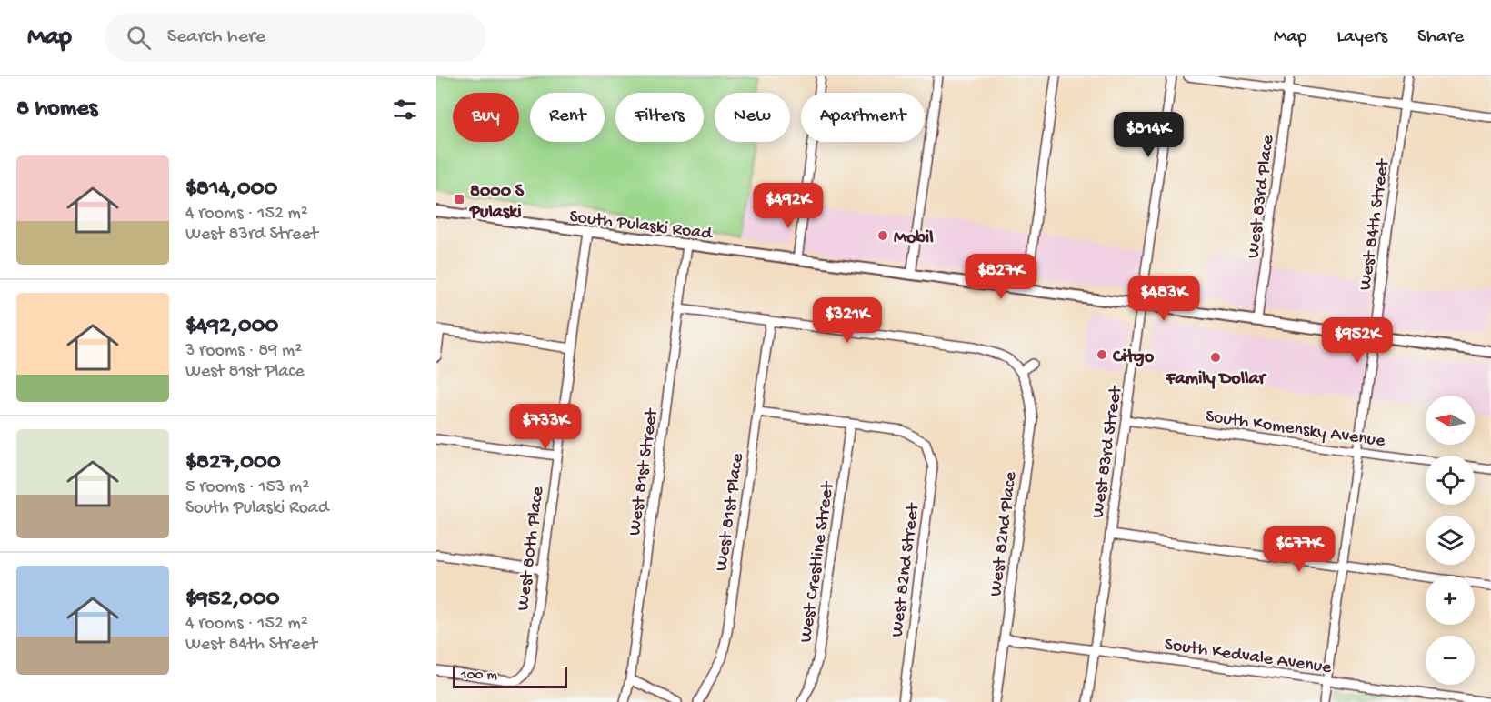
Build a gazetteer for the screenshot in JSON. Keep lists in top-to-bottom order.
{
  "streets": {
    "main road": ["South Pulaski Road"],
    "street": [
      "West 83rd Place",
      "West 84th Street",
      "South Komensky Avenue",
      "West 83rd Street",
      "West 81st Street",
      "West 81st Place",
      "West 82nd Place",
      "West 80th Place",
      "West Crestline Street",
      "West 82nd Street",
      "South Kedvale Avenue"
    ]
  },
  "crossings": [
    ["West 83rd Place", "South Pulaski Road"],
    ["South Pulaski Road", "West 84th Street"],
    ["South Pulaski Road", "West 83rd Street"],
    ["South Pulaski Road", "West 81st Street"],
    ["South Pulaski Road", "West 80th Place"],
    ["West 84th Street", "South Komensky Avenue"],
    ["West 84th Street", "South Kedvale Avenue"],
    ["South Komensky Avenue", "West 83rd Street"],
    ["West 83rd Street", "South Kedvale Avenue"],
    ["West 82nd Place", "South Kedvale Avenue"],
    ["West Crestline Street", "West 82nd Street"]
  ],
  "places": {
    "transit": ["8000 S Pulaski"],
    "other": ["Mobil", "Citgo", "Family Dollar"]
  },
  "scale_bar": "100 m",
  "north": "left",
  "page": {
    "header": "Map",
    "search": "Search here",
    "nav": ["Map", "Layers", "Share"],
    "heading": "8 homes",
    "chip": [
      "Buy",
      "Rent",
      "Filters",
      "New",
      "Apartment"
    ],
    "price": [
      "$814K",
      "$492K",
      "$827K",
      "$483K",
      "$321K",
      "$952K",
      "$733K",
      "$677K"
    ],
    "list": [
      {
        "name": "$814,000",
        "note": "4 rooms · 152 m² · West 83rd Street"
      },
      {
        "name": "$492,000",
        "note": "3 rooms · 89 m² · West 81st Place"
      },
      {
        "name": "$827,000",
        "note": "5 rooms · 153 m² · South Pulaski Road"
      },
      {
        "name": "$952,000",
        "note": "4 rooms · 152 m² · West 84th Street"
      }
    ],
    "map_buttons": ["+", "−"],
    "scale": "100 m"
  }
}
